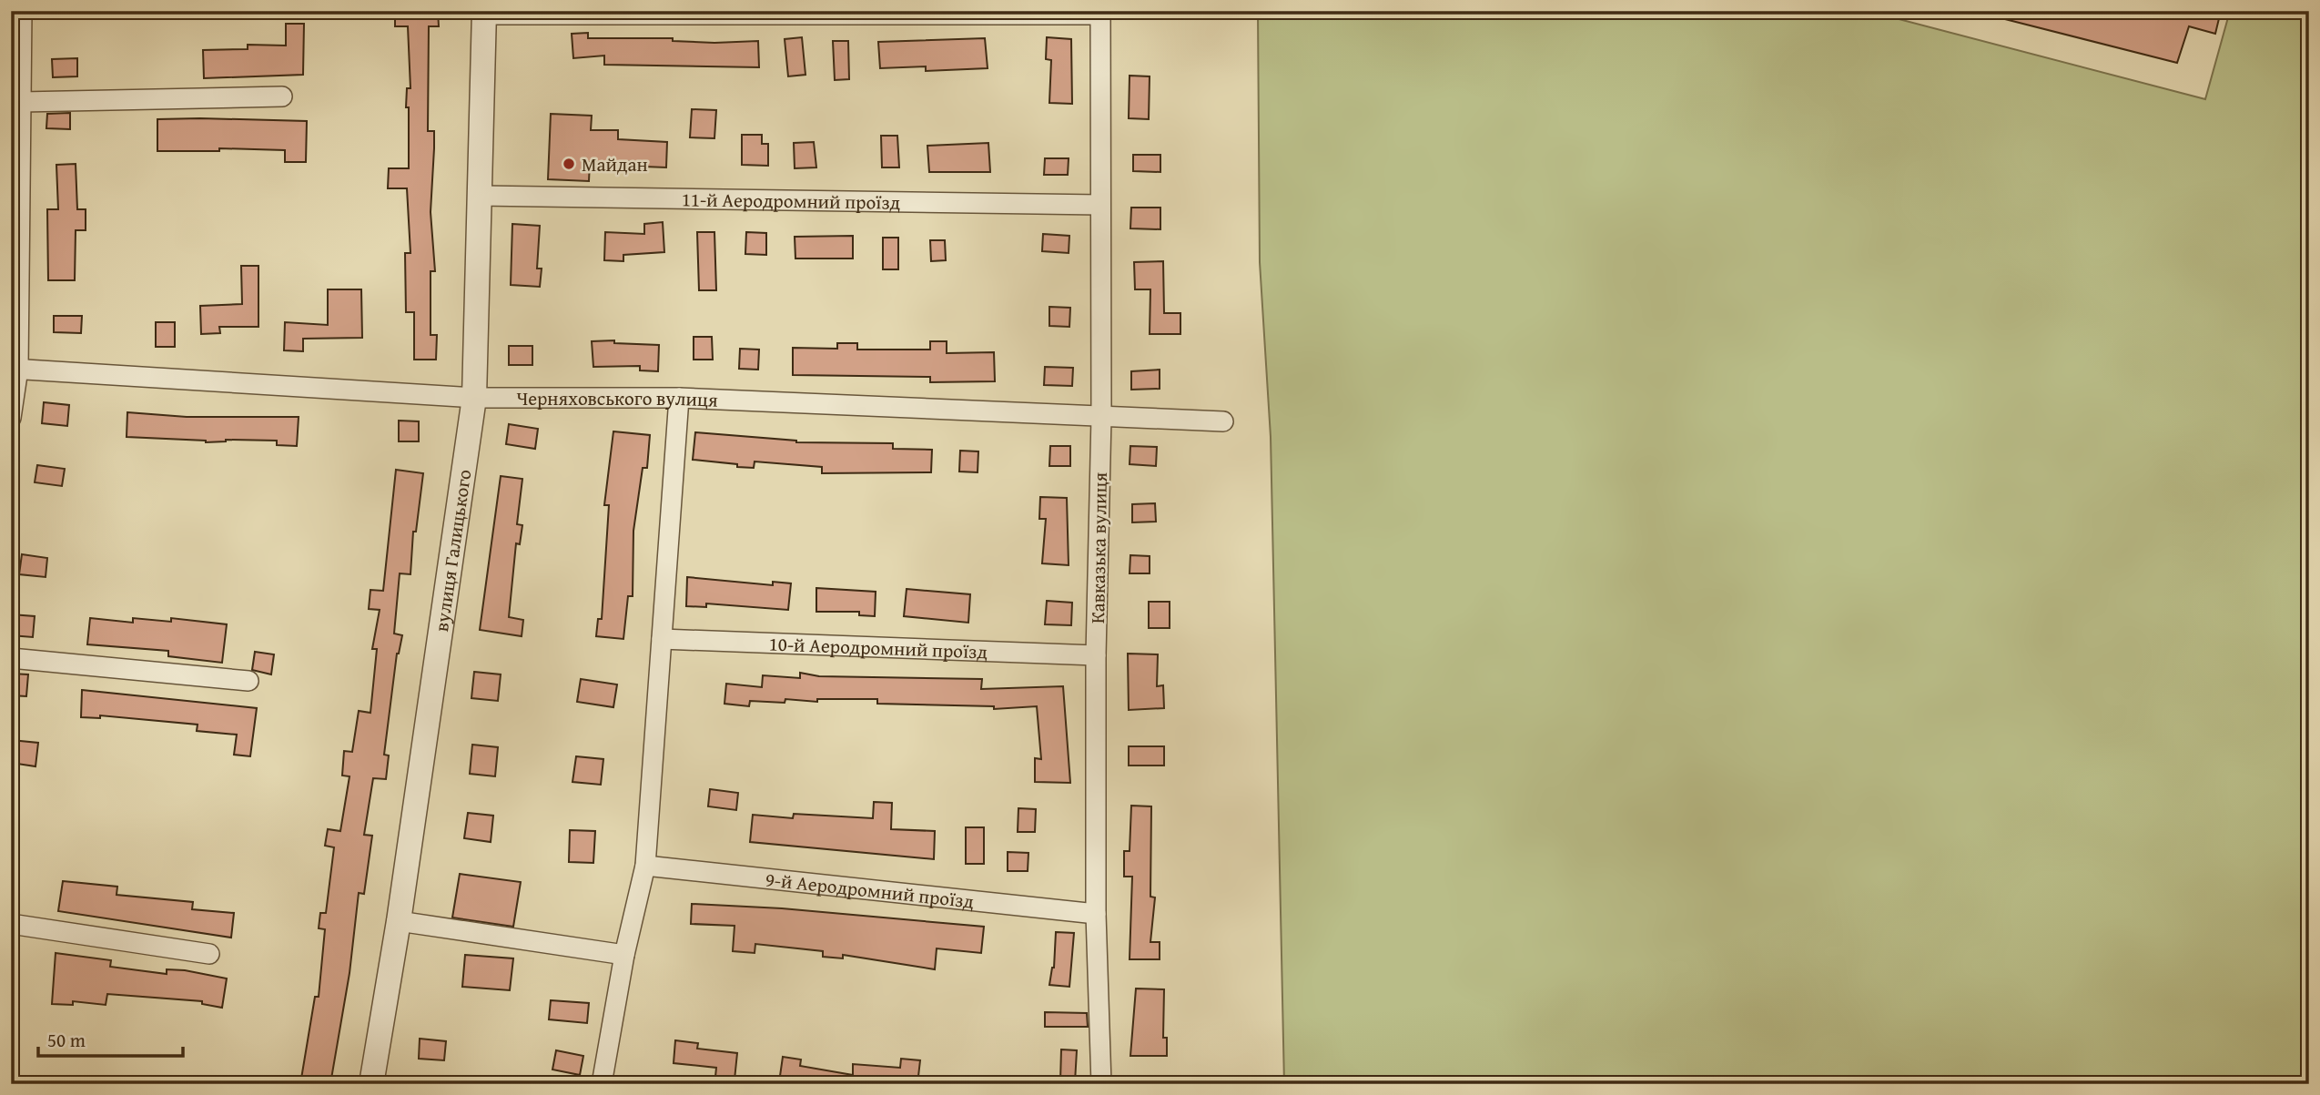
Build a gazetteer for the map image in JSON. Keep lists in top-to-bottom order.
{
  "streets": {
    "street": [
      "11-й Аеродромний проїзд",
      "Черняховського вулиця",
      "Кавказька вулиця",
      "вулиця Галицького",
      "10-й Аеродромний проїзд",
      "9-й Аеродромний проїзд"
    ]
  },
  "crossings": [
    ["11-й Аеродромний проїзд", "Кавказька вулиця"],
    ["11-й Аеродромний проїзд", "вулиця Галицького"],
    ["Черняховського вулиця", "Кавказька вулиця"],
    ["Черняховського вулиця", "вулиця Галицького"],
    ["Кавказька вулиця", "10-й Аеродромний проїзд"],
    ["Кавказька вулиця", "9-й Аеродромний проїзд"]
  ],
  "places": ["Майдан"],
  "scale_bar": "50 m"
}
